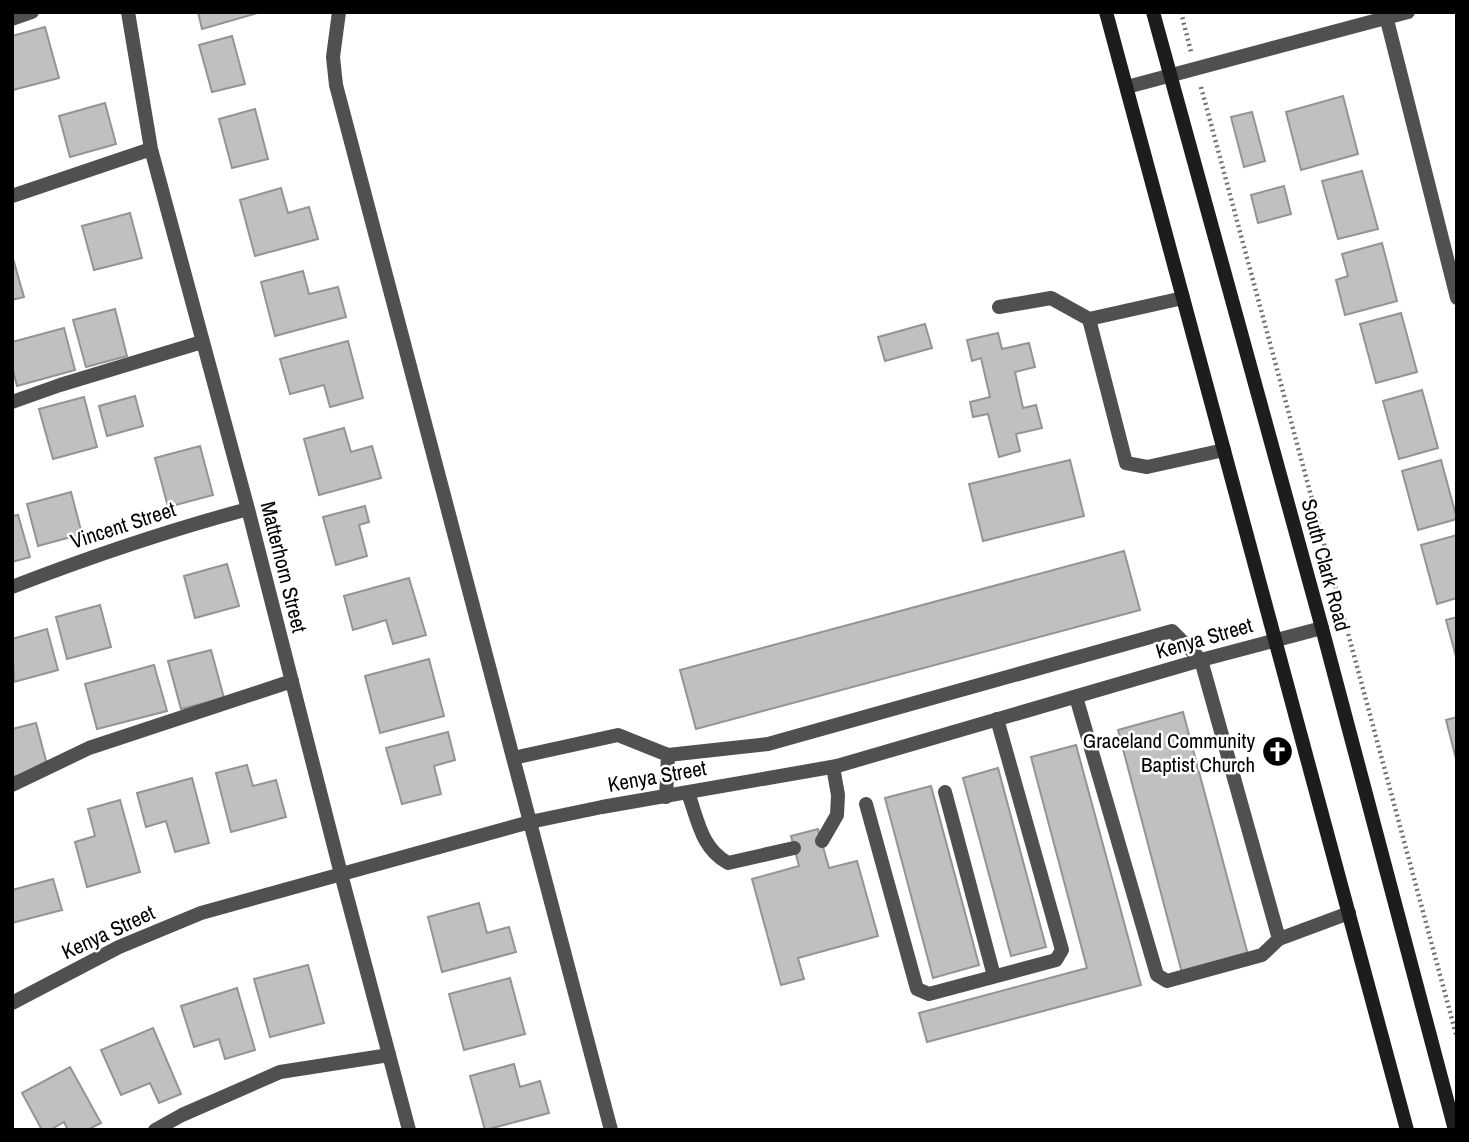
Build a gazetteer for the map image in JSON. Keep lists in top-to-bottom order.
{
  "streets": {
    "main road": ["South Clark Road"],
    "street": ["Vincent Street", "Matterhorn Street", "Kenya Street"]
  },
  "crossings": [
    ["Vincent Street", "Matterhorn Street"],
    ["South Clark Road", "Kenya Street"],
    ["Matterhorn Street", "Kenya Street"]
  ],
  "places": {
    "church": ["Graceland Community Baptist Church"]
  }
}
